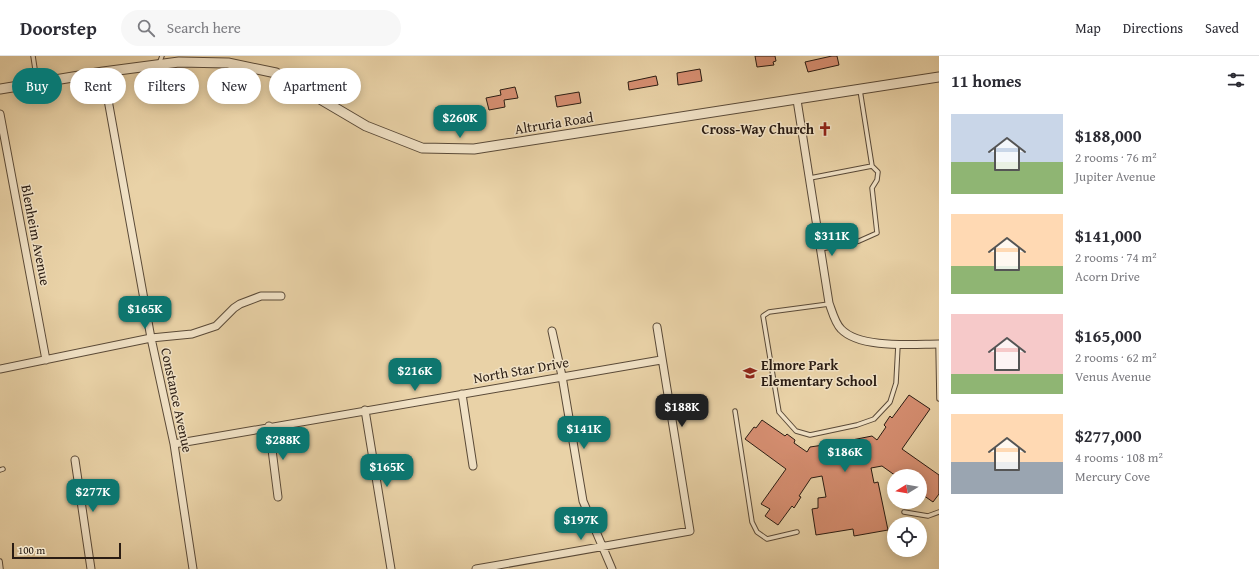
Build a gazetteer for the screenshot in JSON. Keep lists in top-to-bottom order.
{
  "streets": {
    "street": [
      "Altruria Road",
      "Blenheim Avenue",
      "North Star Drive",
      "Constance Avenue"
    ]
  },
  "crossings": [
    ["North Star Drive", "Constance Avenue"]
  ],
  "places": {
    "church": ["Cross-Way Church"],
    "school or university": ["Elmore Park Elementary School"]
  },
  "scale_bar": "100 m",
  "north": "left",
  "page": {
    "header": "Doorstep",
    "search": "Search here",
    "nav": ["Map", "Directions", "Saved"],
    "heading": "11 homes",
    "chip": [
      "Buy",
      "Rent",
      "Filters",
      "New",
      "Apartment"
    ],
    "list": [
      {
        "name": "$188,000",
        "note": "2 rooms · 76 m² · Jupiter Avenue"
      },
      {
        "name": "$141,000",
        "note": "2 rooms · 74 m² · Acorn Drive"
      },
      {
        "name": "$165,000",
        "note": "2 rooms · 62 m² · Venus Avenue"
      },
      {
        "name": "$277,000",
        "note": "4 rooms · 108 m² · Mercury Cove"
      }
    ],
    "price": [
      "$260K",
      "$311K",
      "$165K",
      "$216K",
      "$188K",
      "$141K",
      "$288K",
      "$186K",
      "$165K",
      "$277K",
      "$197K"
    ],
    "scale": "100 m"
  }
}
